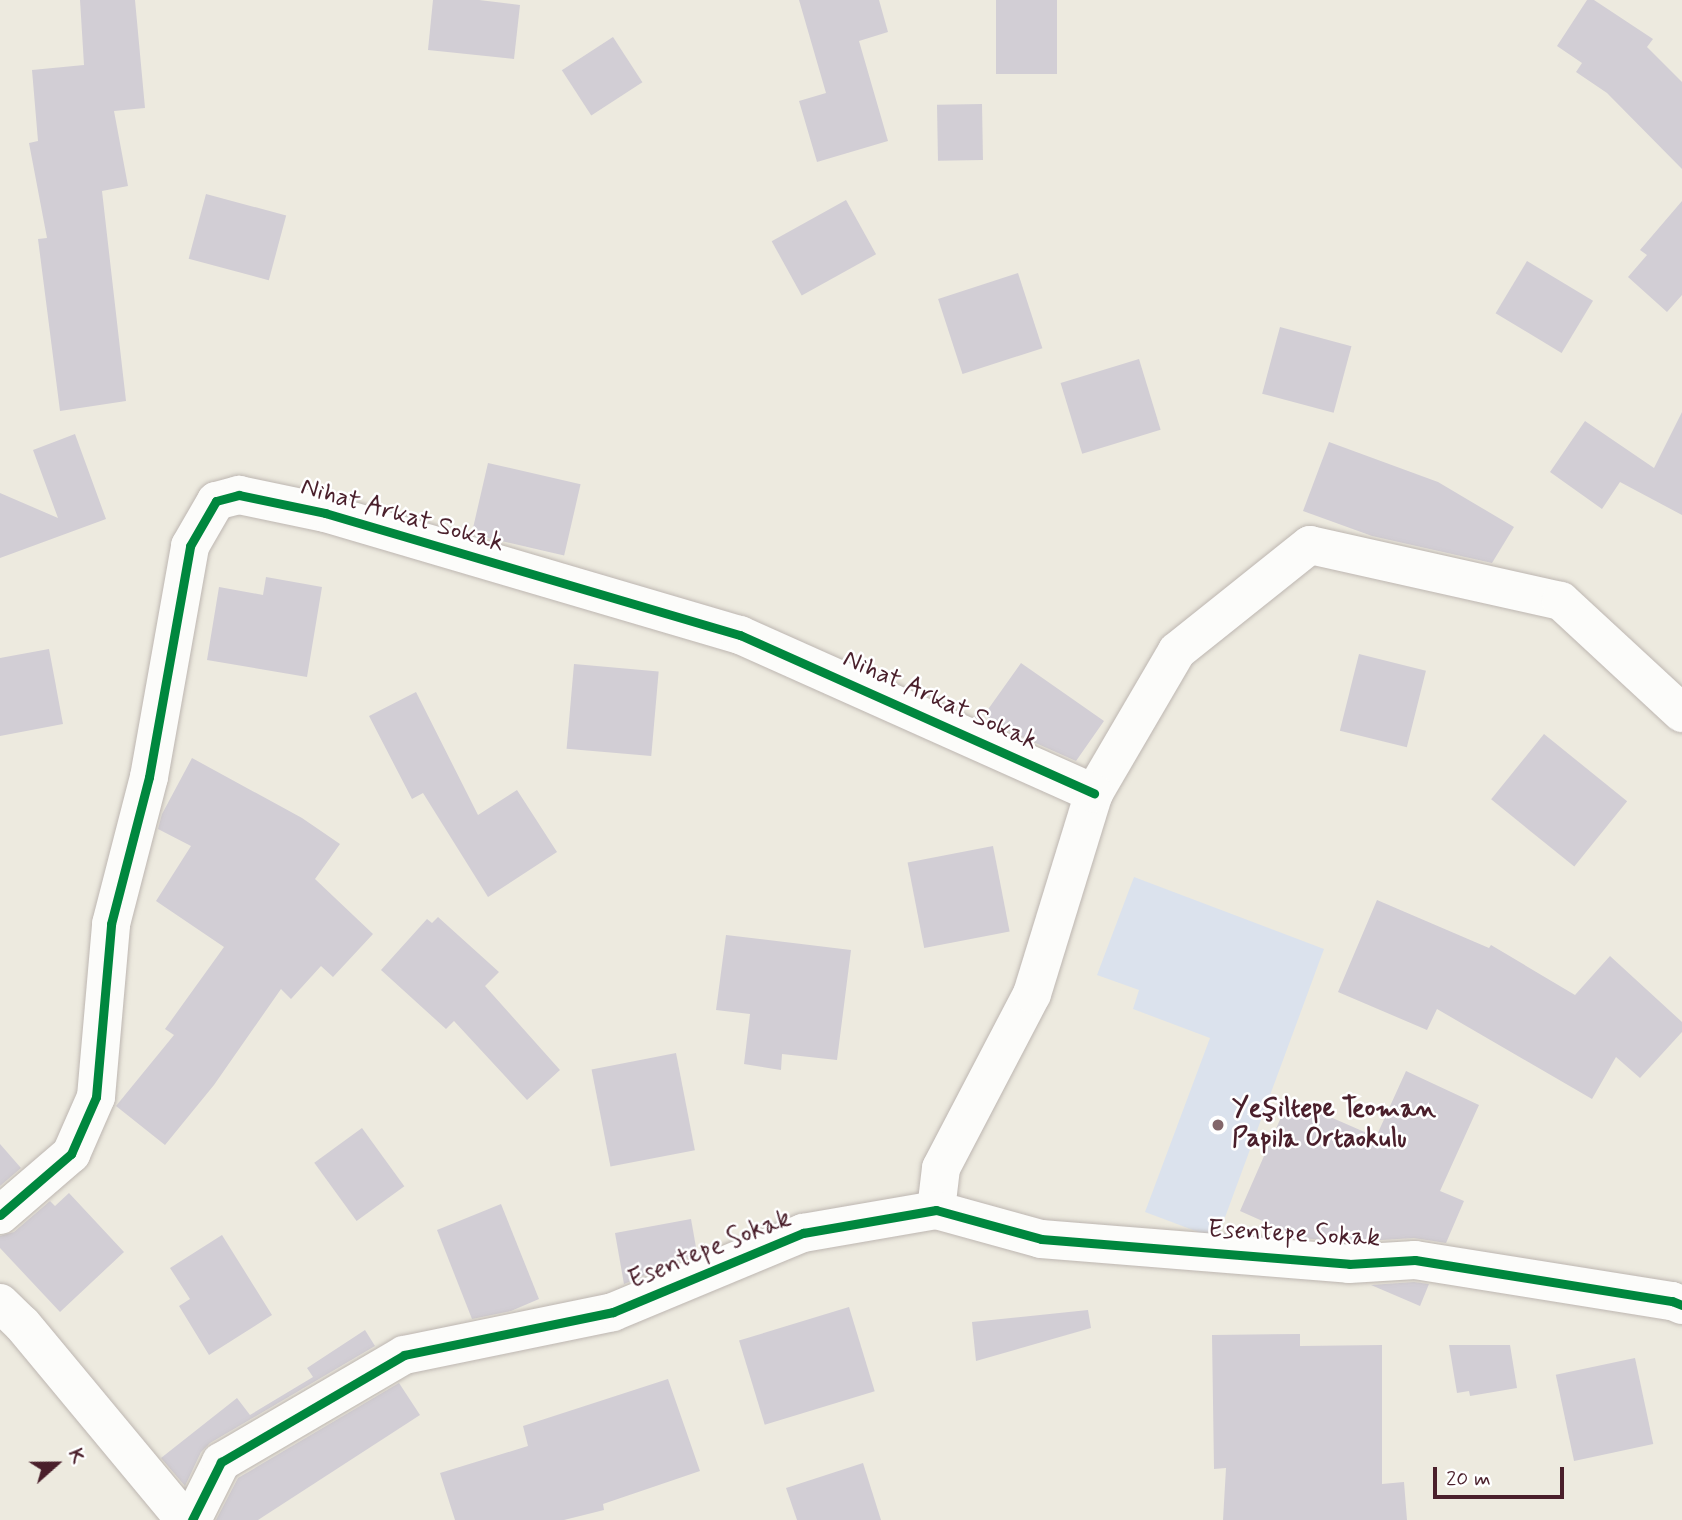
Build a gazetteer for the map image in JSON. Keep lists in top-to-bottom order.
{
  "streets": {
    "street": ["Nihat Arkat Sokak", "Esentepe Sokak"]
  },
  "places": ["Yeşiltepe Teoman Papila Ortaokulu"],
  "scale_bar": "20 m",
  "north": "right"
}
